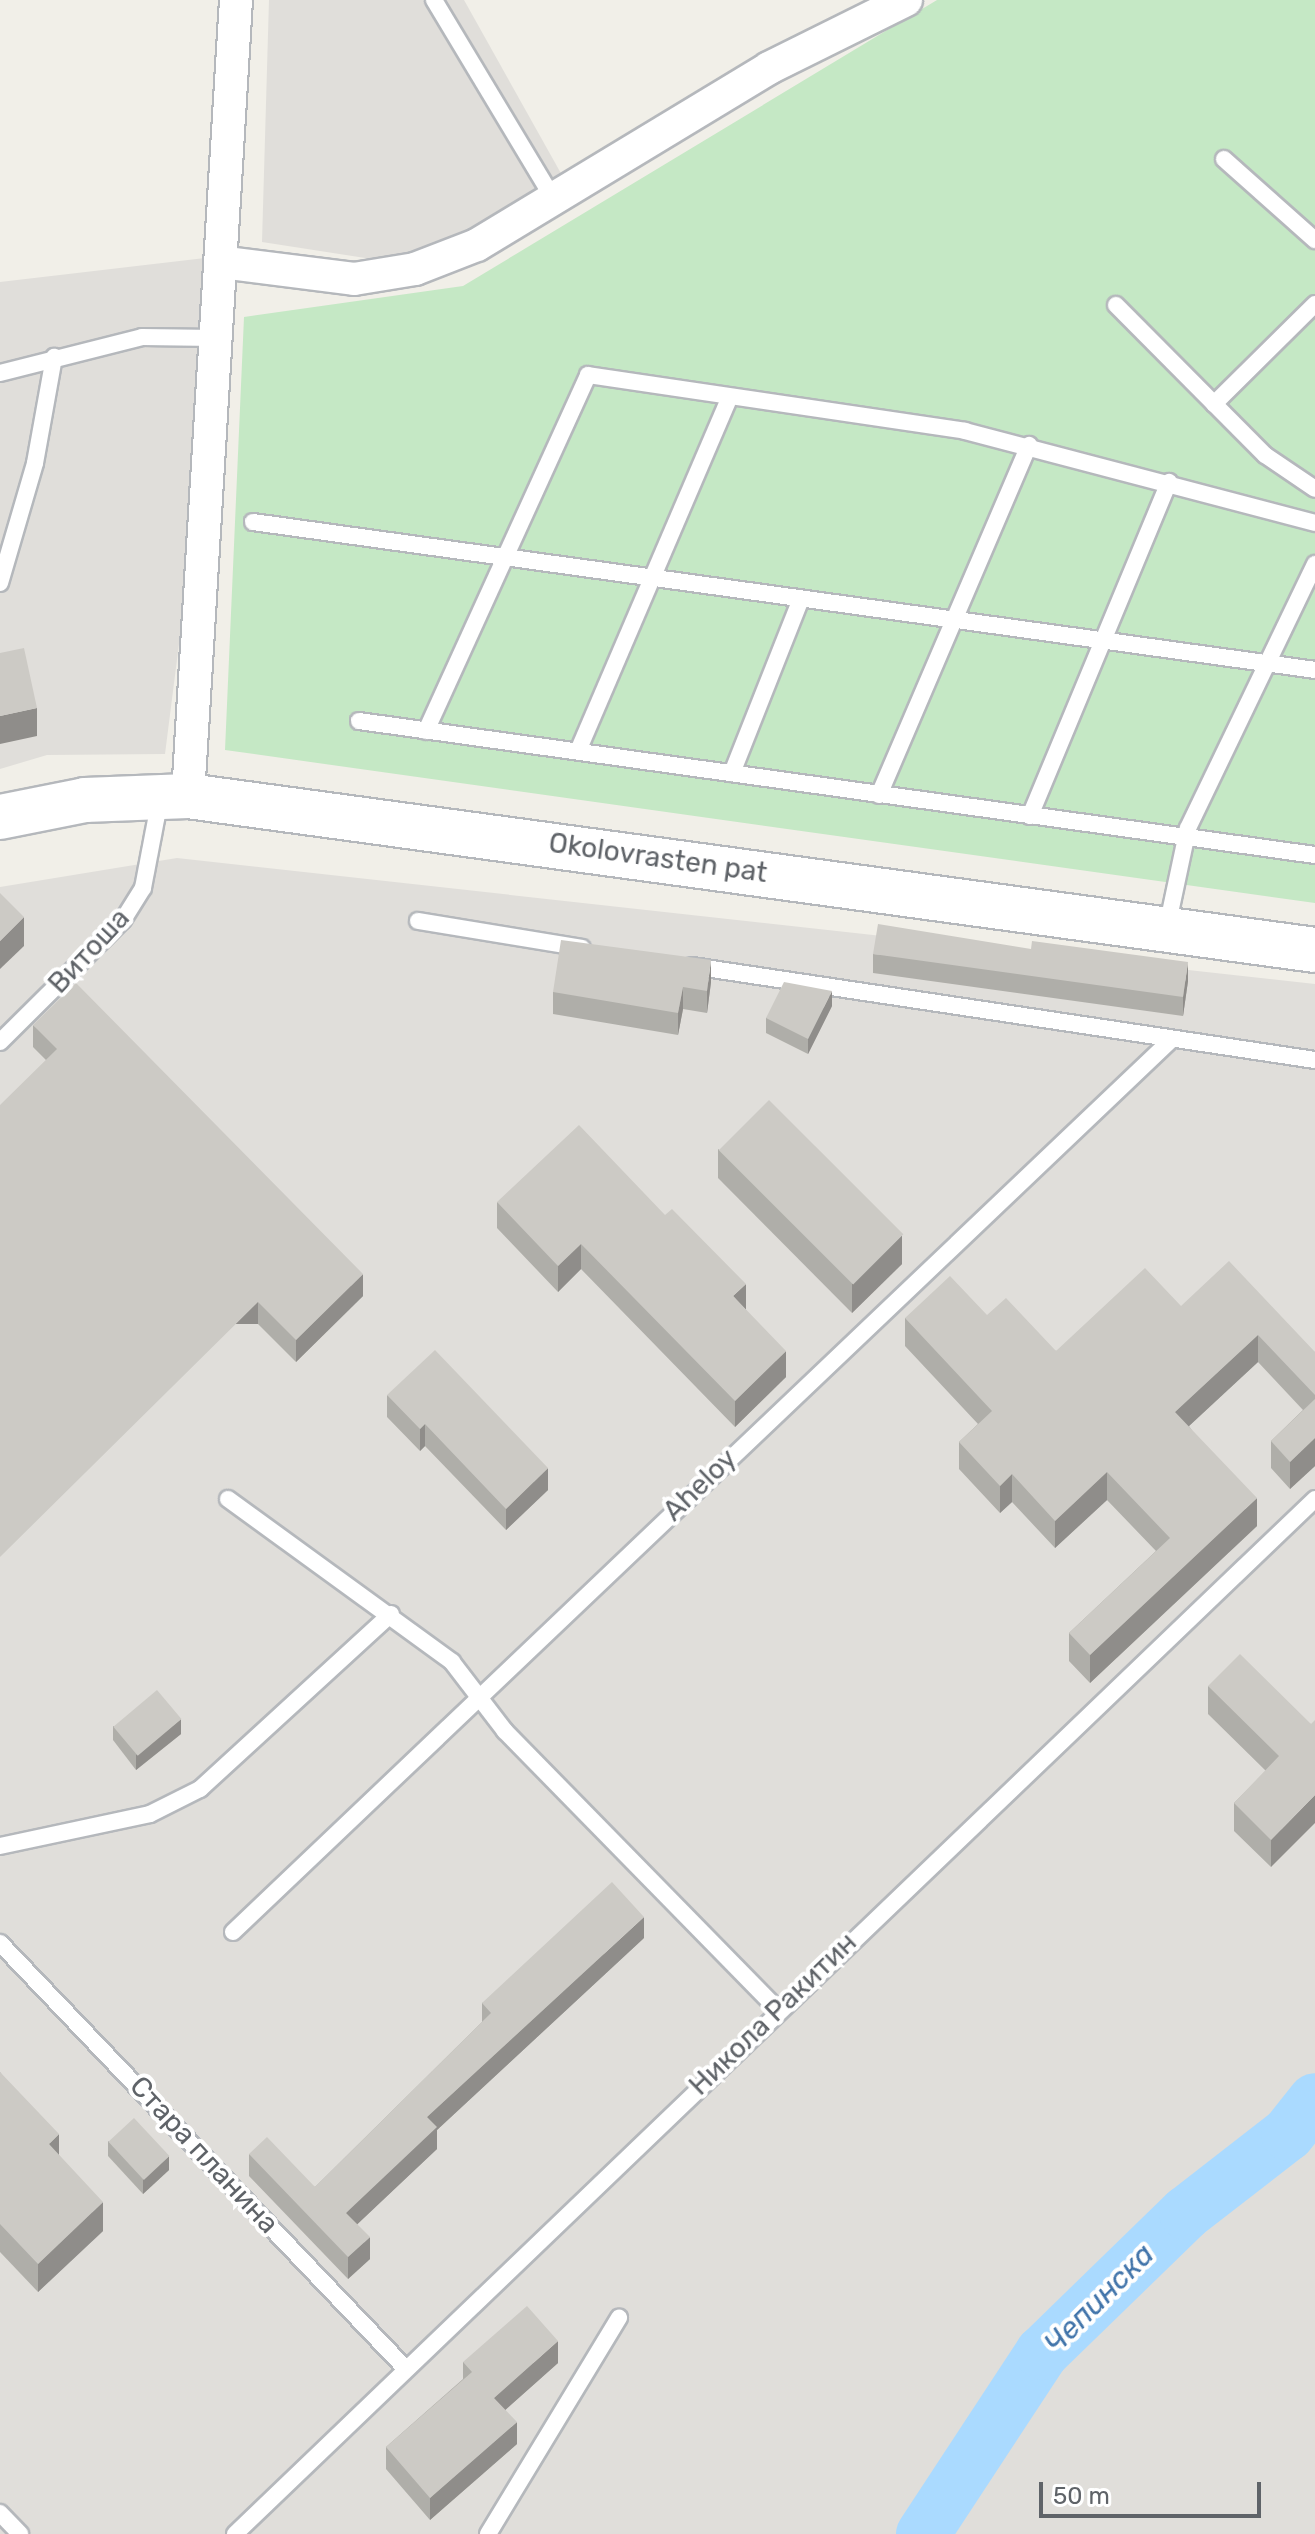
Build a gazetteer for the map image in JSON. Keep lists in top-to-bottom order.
{
  "streets": {
    "street": ["Okolovrasten pat"],
    "lane": [
      "Витоша",
      "Aheloy",
      "Никола Ракитин",
      "Стара планина"
    ]
  },
  "crossings": [
    ["Okolovrasten pat", "Витоша"],
    ["Никола Ракитин", "Стара планина"]
  ],
  "water": ["Чепинска"],
  "scale_bar": "50 m"
}
